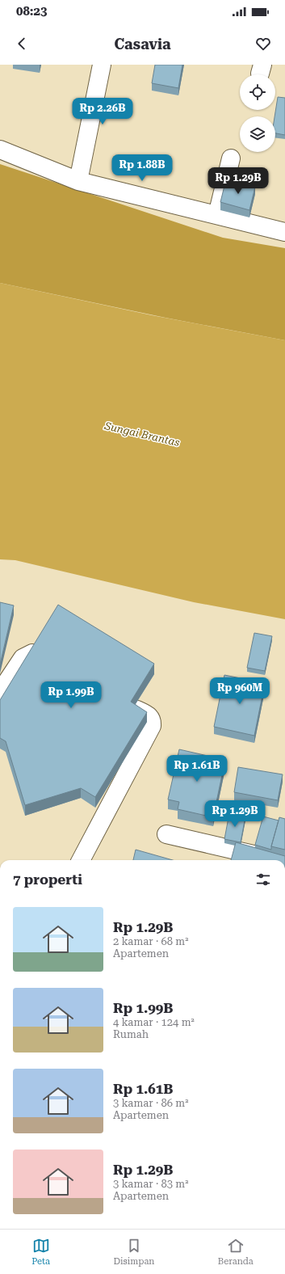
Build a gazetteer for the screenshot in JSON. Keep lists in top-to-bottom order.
{
  "water": ["Sungai Brantas"],
  "page": {
    "status": "08:23",
    "header": "Casavia",
    "price": [
      "Rp 2.26B",
      "Rp 1.88B",
      "Rp 1.29B",
      "Rp 960M",
      "Rp 1.99B",
      "Rp 1.61B",
      "Rp 1.29B"
    ],
    "heading": "7 properti",
    "list": [
      {
        "name": "Rp 1.29B",
        "note": "2 kamar · 68 m² · Apartemen"
      },
      {
        "name": "Rp 1.99B",
        "note": "4 kamar · 124 m² · Rumah"
      },
      {
        "name": "Rp 1.61B",
        "note": "3 kamar · 86 m² · Apartemen"
      },
      {
        "name": "Rp 1.29B",
        "note": "3 kamar · 83 m² · Apartemen"
      }
    ],
    "tabs": ["Peta", "Disimpan", "Beranda"]
  }
}
